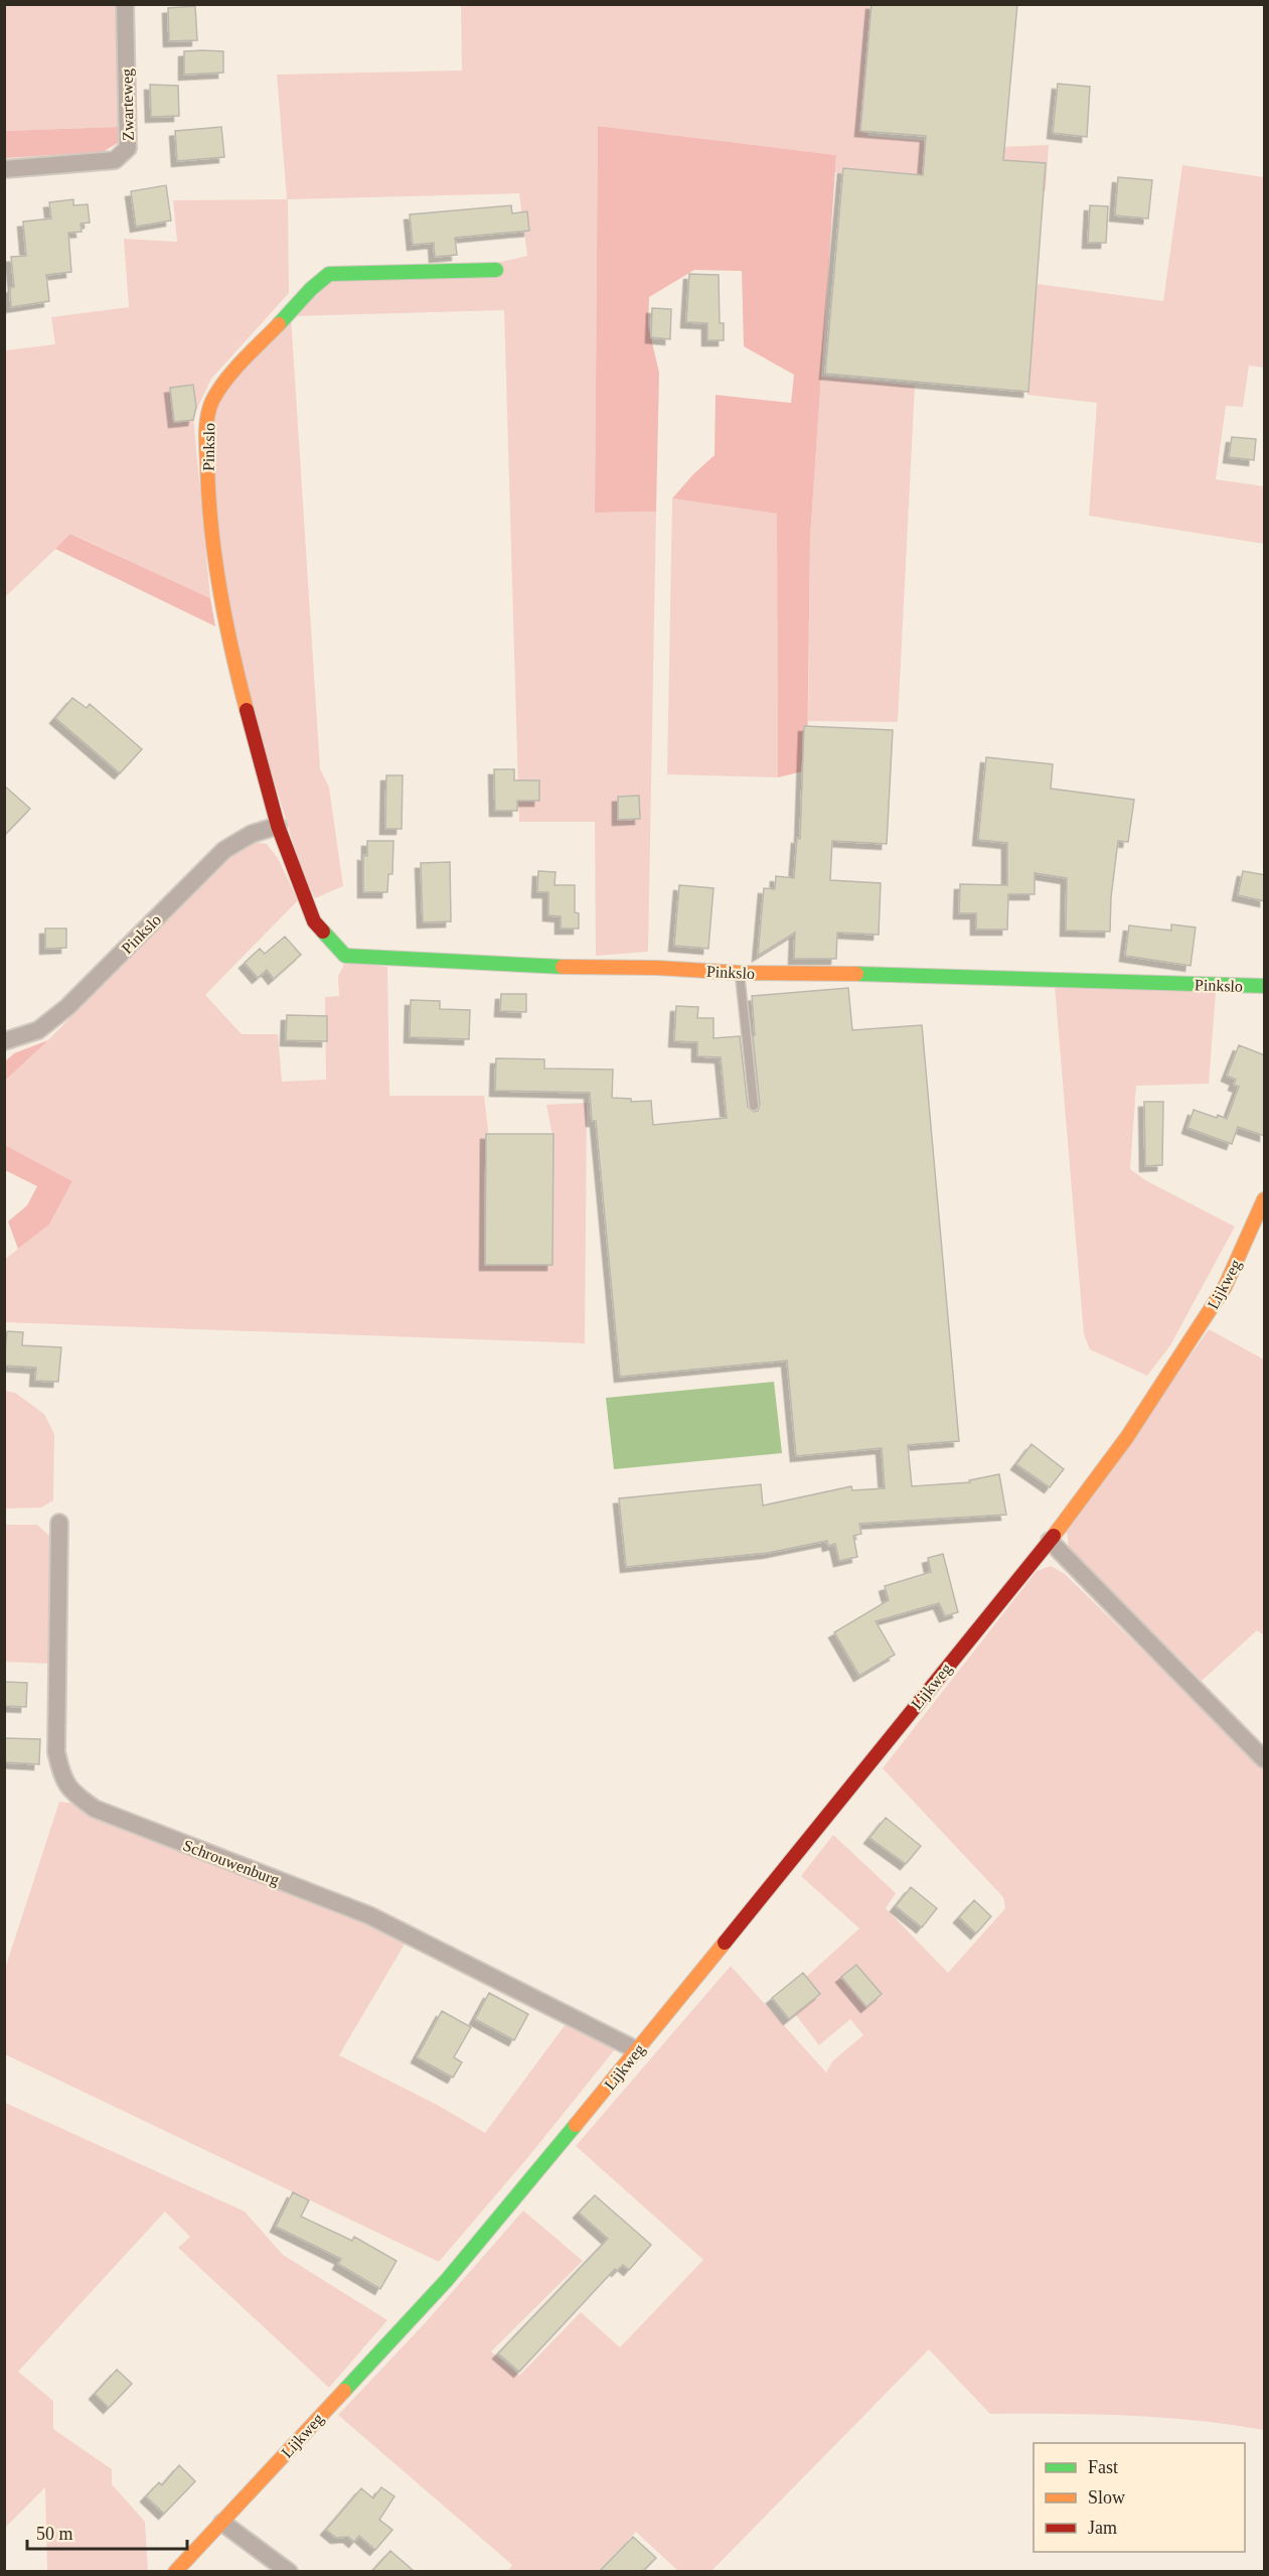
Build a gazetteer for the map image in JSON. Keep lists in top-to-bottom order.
{
  "streets": {
    "street": [
      "Zwarteweg",
      "Pinkslo",
      "Lijkweg",
      "Schrouwenburg"
    ]
  },
  "crossings": [
    ["Lijkweg", "Schrouwenburg"]
  ],
  "legend": ["Fast", "Slow", "Jam"],
  "scale_bar": "50 m"
}
